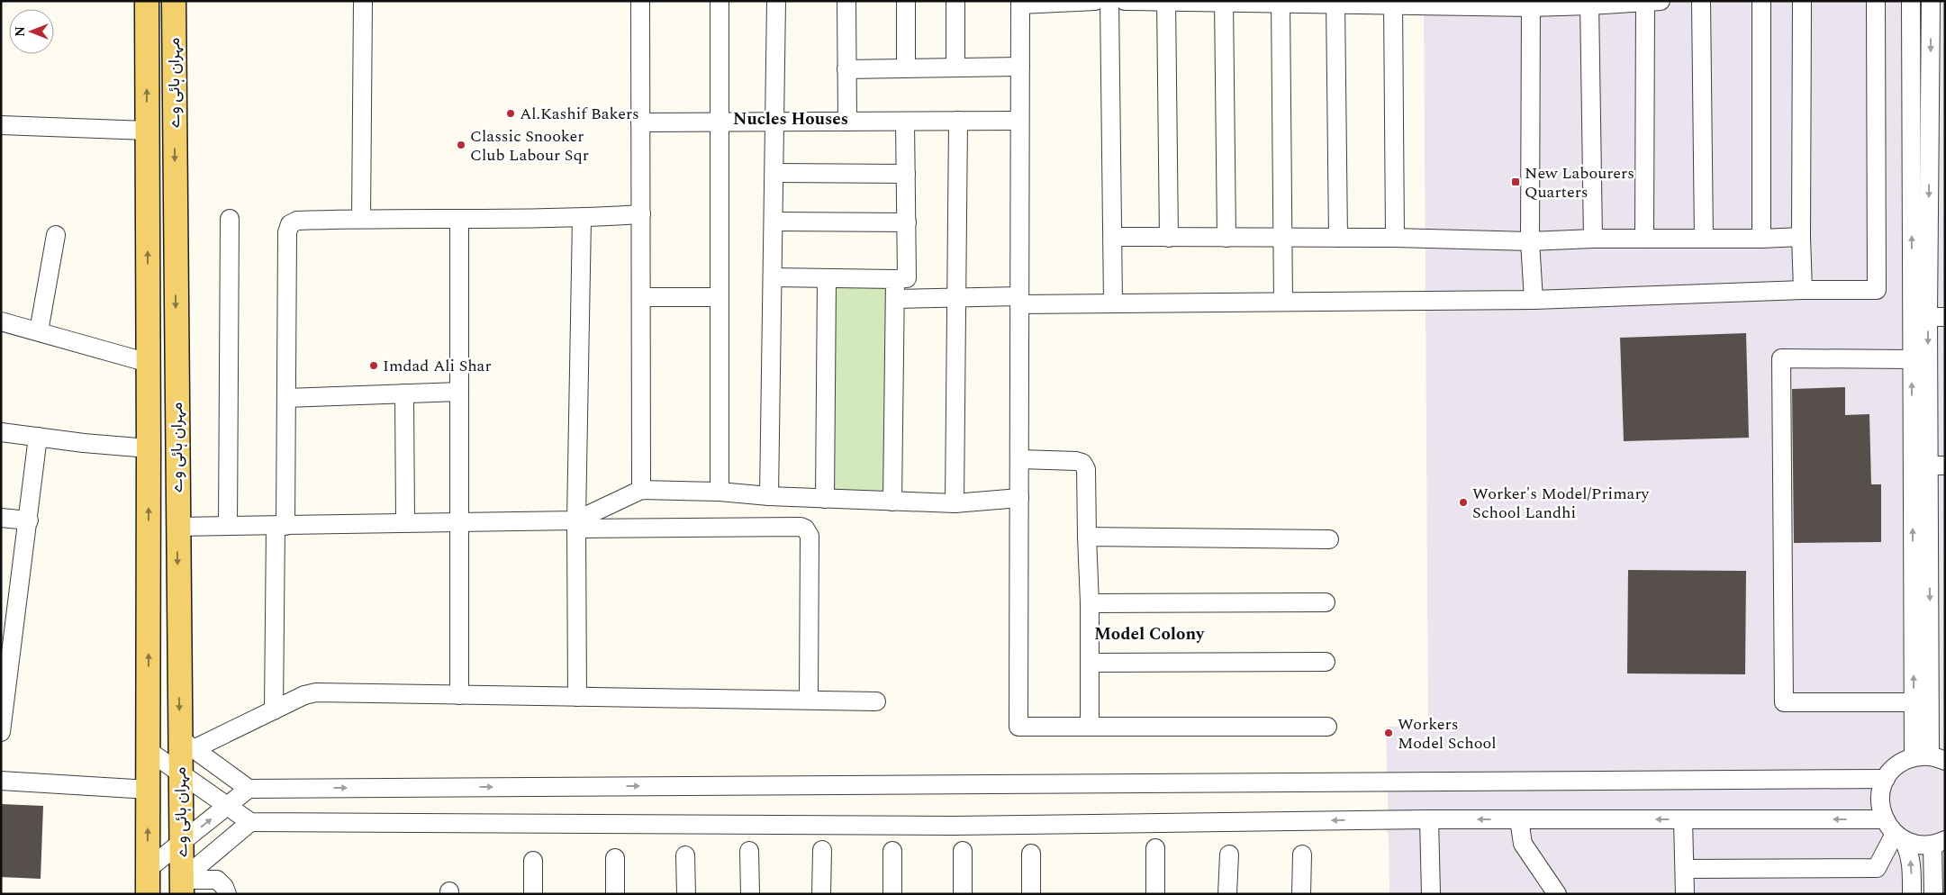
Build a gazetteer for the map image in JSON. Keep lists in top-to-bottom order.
{
  "streets": {
    "main road": ["مہران ہائی وے"]
  },
  "districts": ["Nucles Houses", "Model Colony"],
  "places": {
    "other": [
      "Al.Kashif Bakers",
      "Classic Snooker Club Labour Sqr",
      "Imdad Ali Shar",
      "Worker's Model/Primary School Landhi",
      "Workers Model School"
    ],
    "transit": ["New Labourers Quarters"]
  },
  "north": "left"
}
